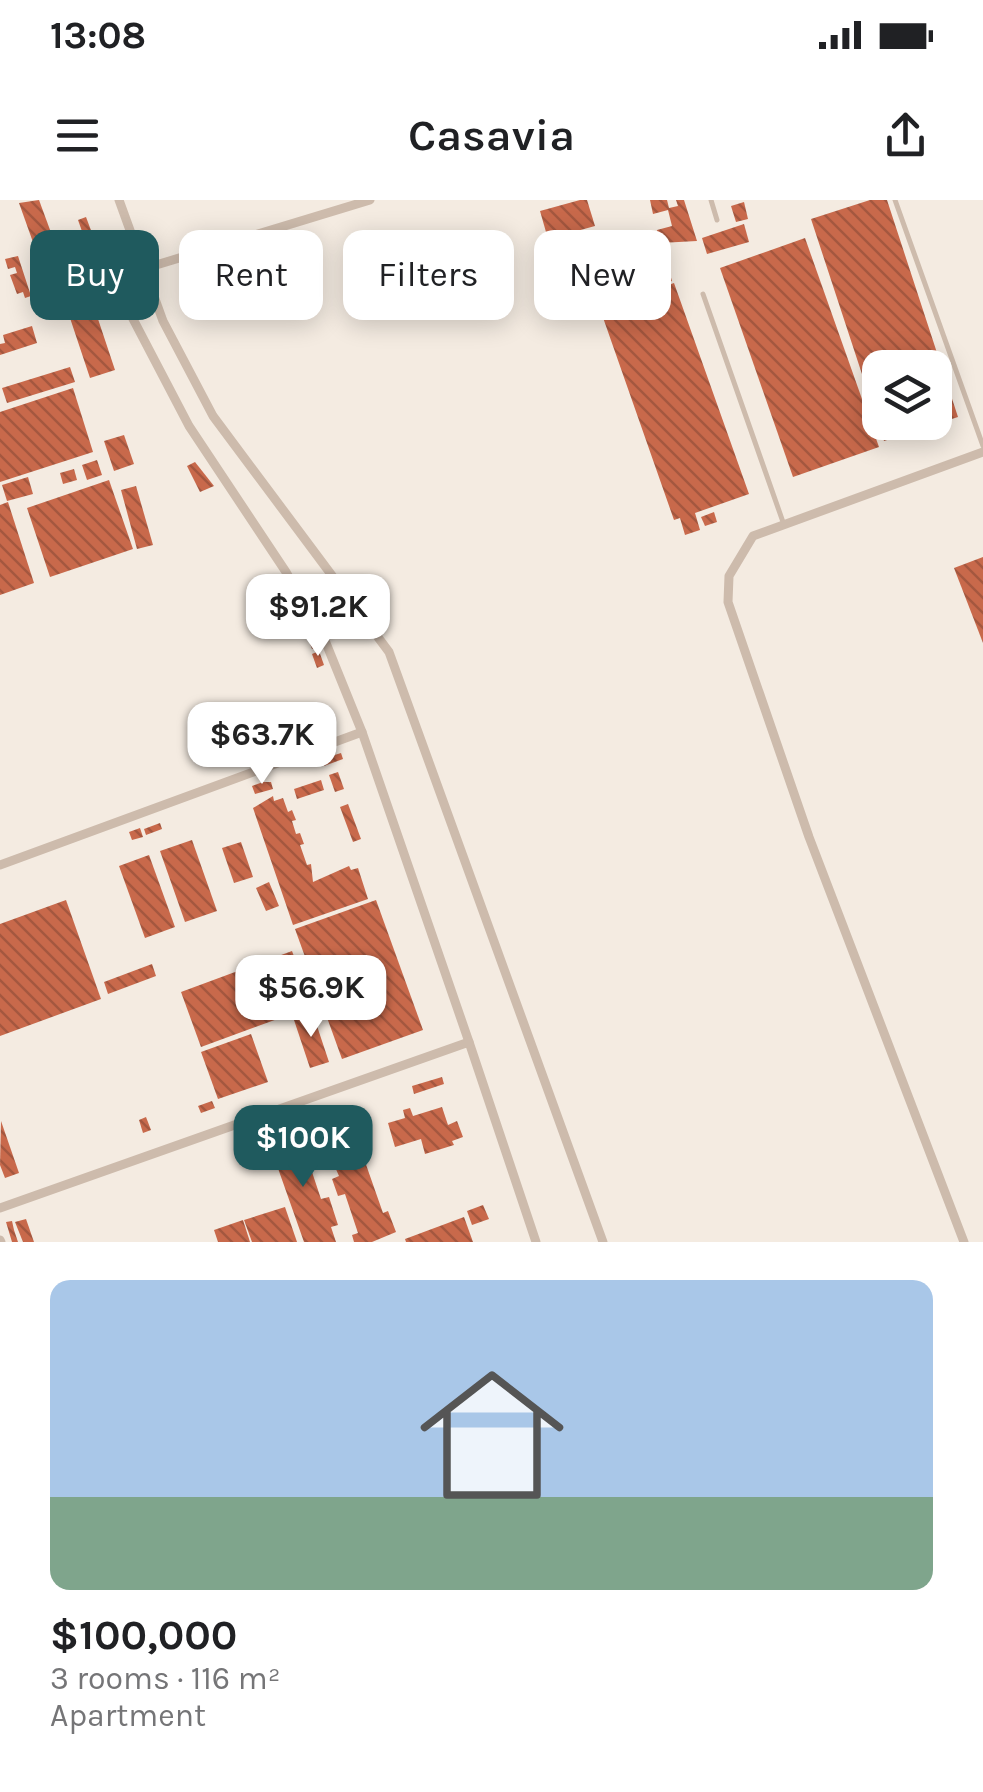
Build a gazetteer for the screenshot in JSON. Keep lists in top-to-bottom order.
{
  "page": {
    "status": "13:08",
    "header": "Casavia",
    "chip": [
      "Buy",
      "Rent",
      "Filters",
      "New"
    ],
    "price": [
      "$91.2K",
      "$63.7K",
      "$56.9K",
      "$100K"
    ],
    "list": [
      {
        "name": "$100,000",
        "note": "3 rooms · 116 m² · Apartment"
      }
    ]
  }
}
